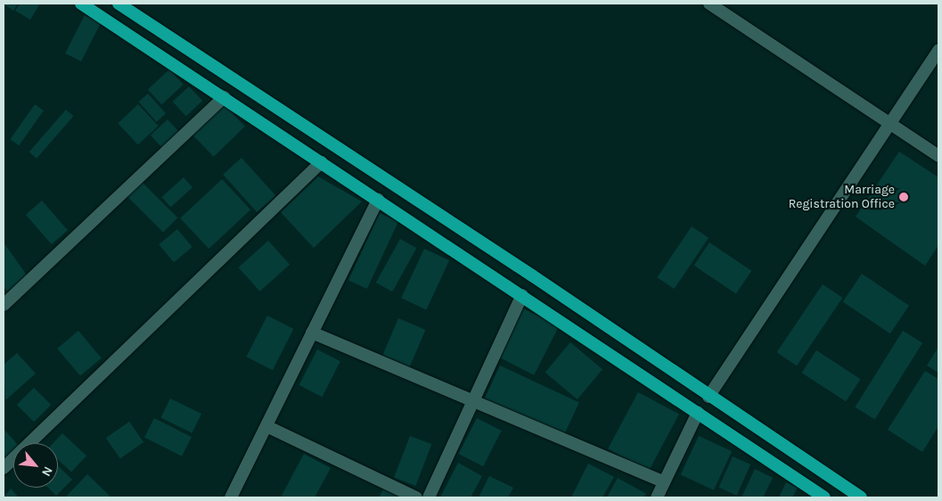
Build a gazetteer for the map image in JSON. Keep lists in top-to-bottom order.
{
  "places": ["Marriage Registration Office"],
  "north": "bottom right"
}
